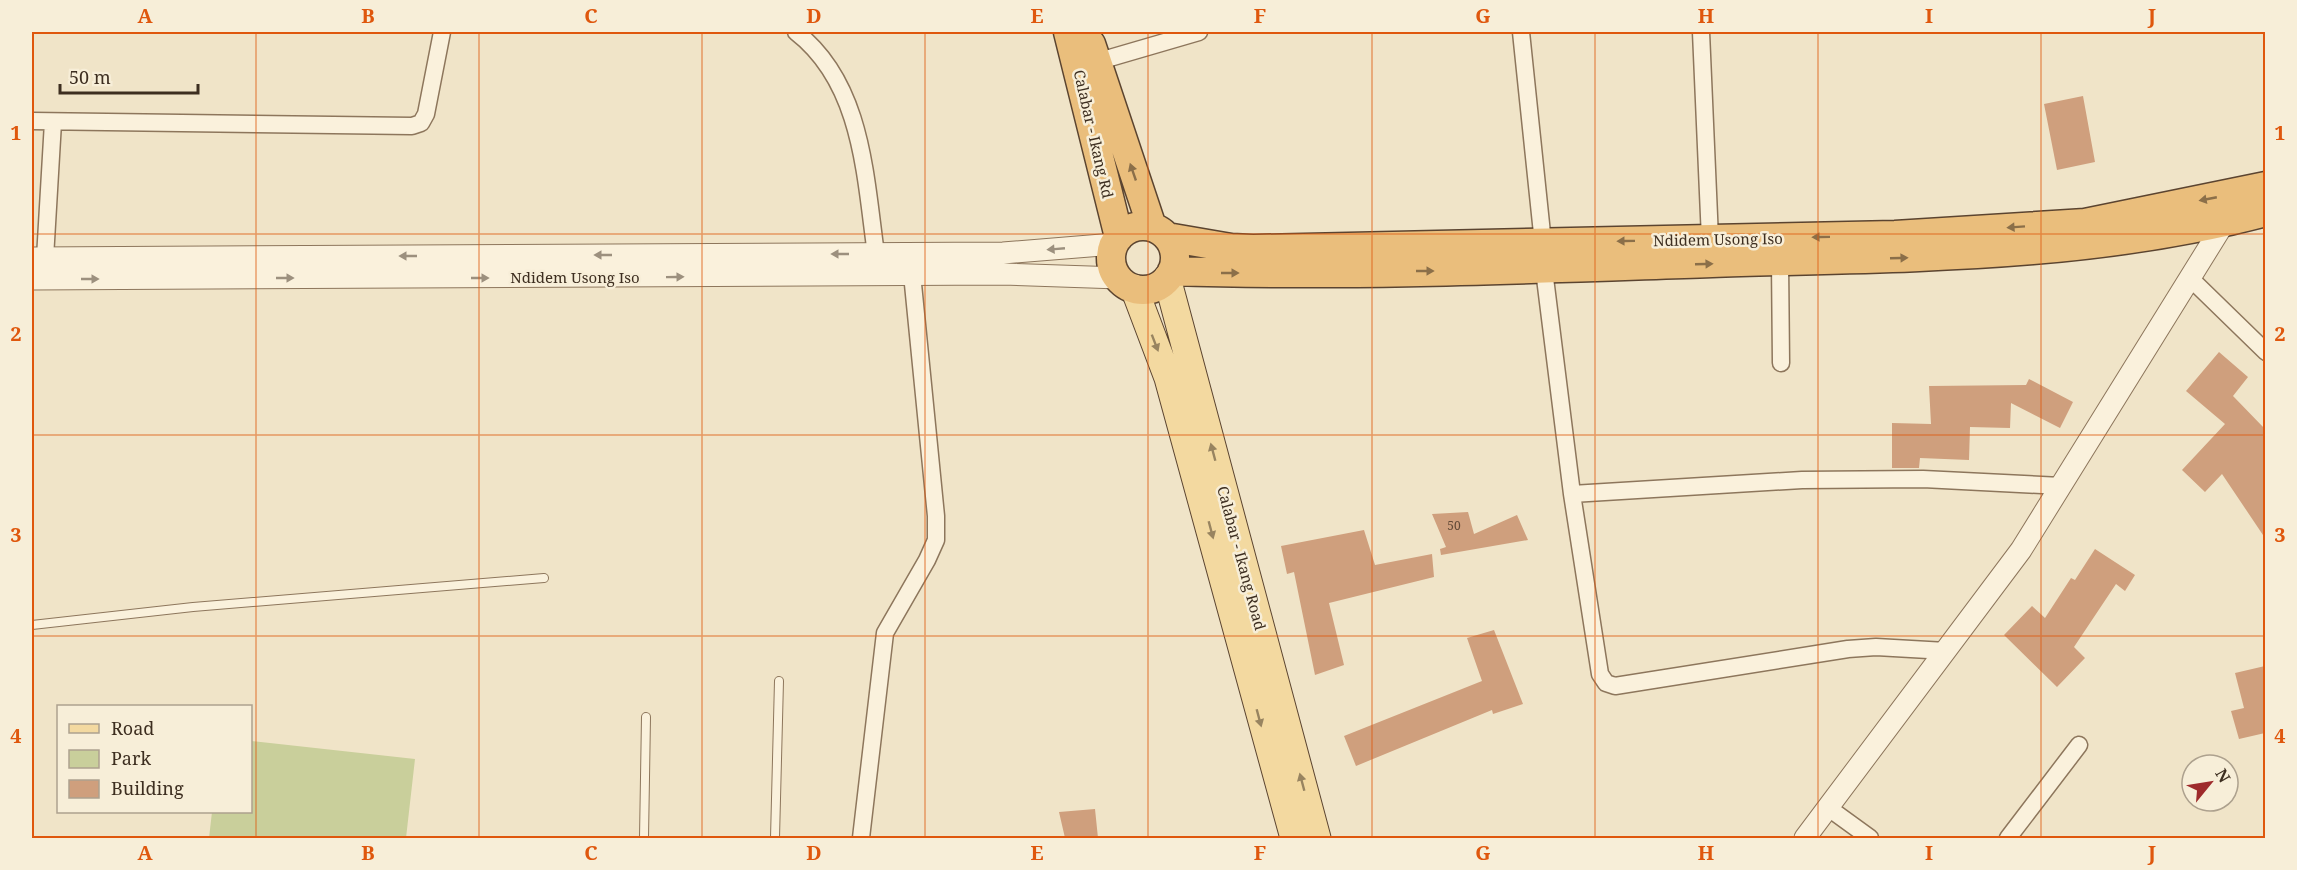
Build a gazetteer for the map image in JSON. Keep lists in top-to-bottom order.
{
  "streets": {
    "highway": ["Calabar - Ikang Rd", "Ndidem Usong Iso"],
    "main road": ["Calabar - Ikang Road"]
  },
  "crossings": [
    ["Calabar - Ikang Rd", "Ndidem Usong Iso"],
    ["Calabar - Ikang Rd", "Calabar - Ikang Road"],
    ["Ndidem Usong Iso", "Calabar - Ikang Road"]
  ],
  "house_numbers": ["50"],
  "legend": ["Road", "Park", "Building"],
  "scale_bar": "50 m",
  "north": "top right",
  "grid": {
    "columns": [
      "A",
      "B",
      "C",
      "D",
      "E",
      "F",
      "G",
      "H",
      "I",
      "J"
    ],
    "rows": [
      "1",
      "2",
      "3",
      "4"
    ]
  }
}
